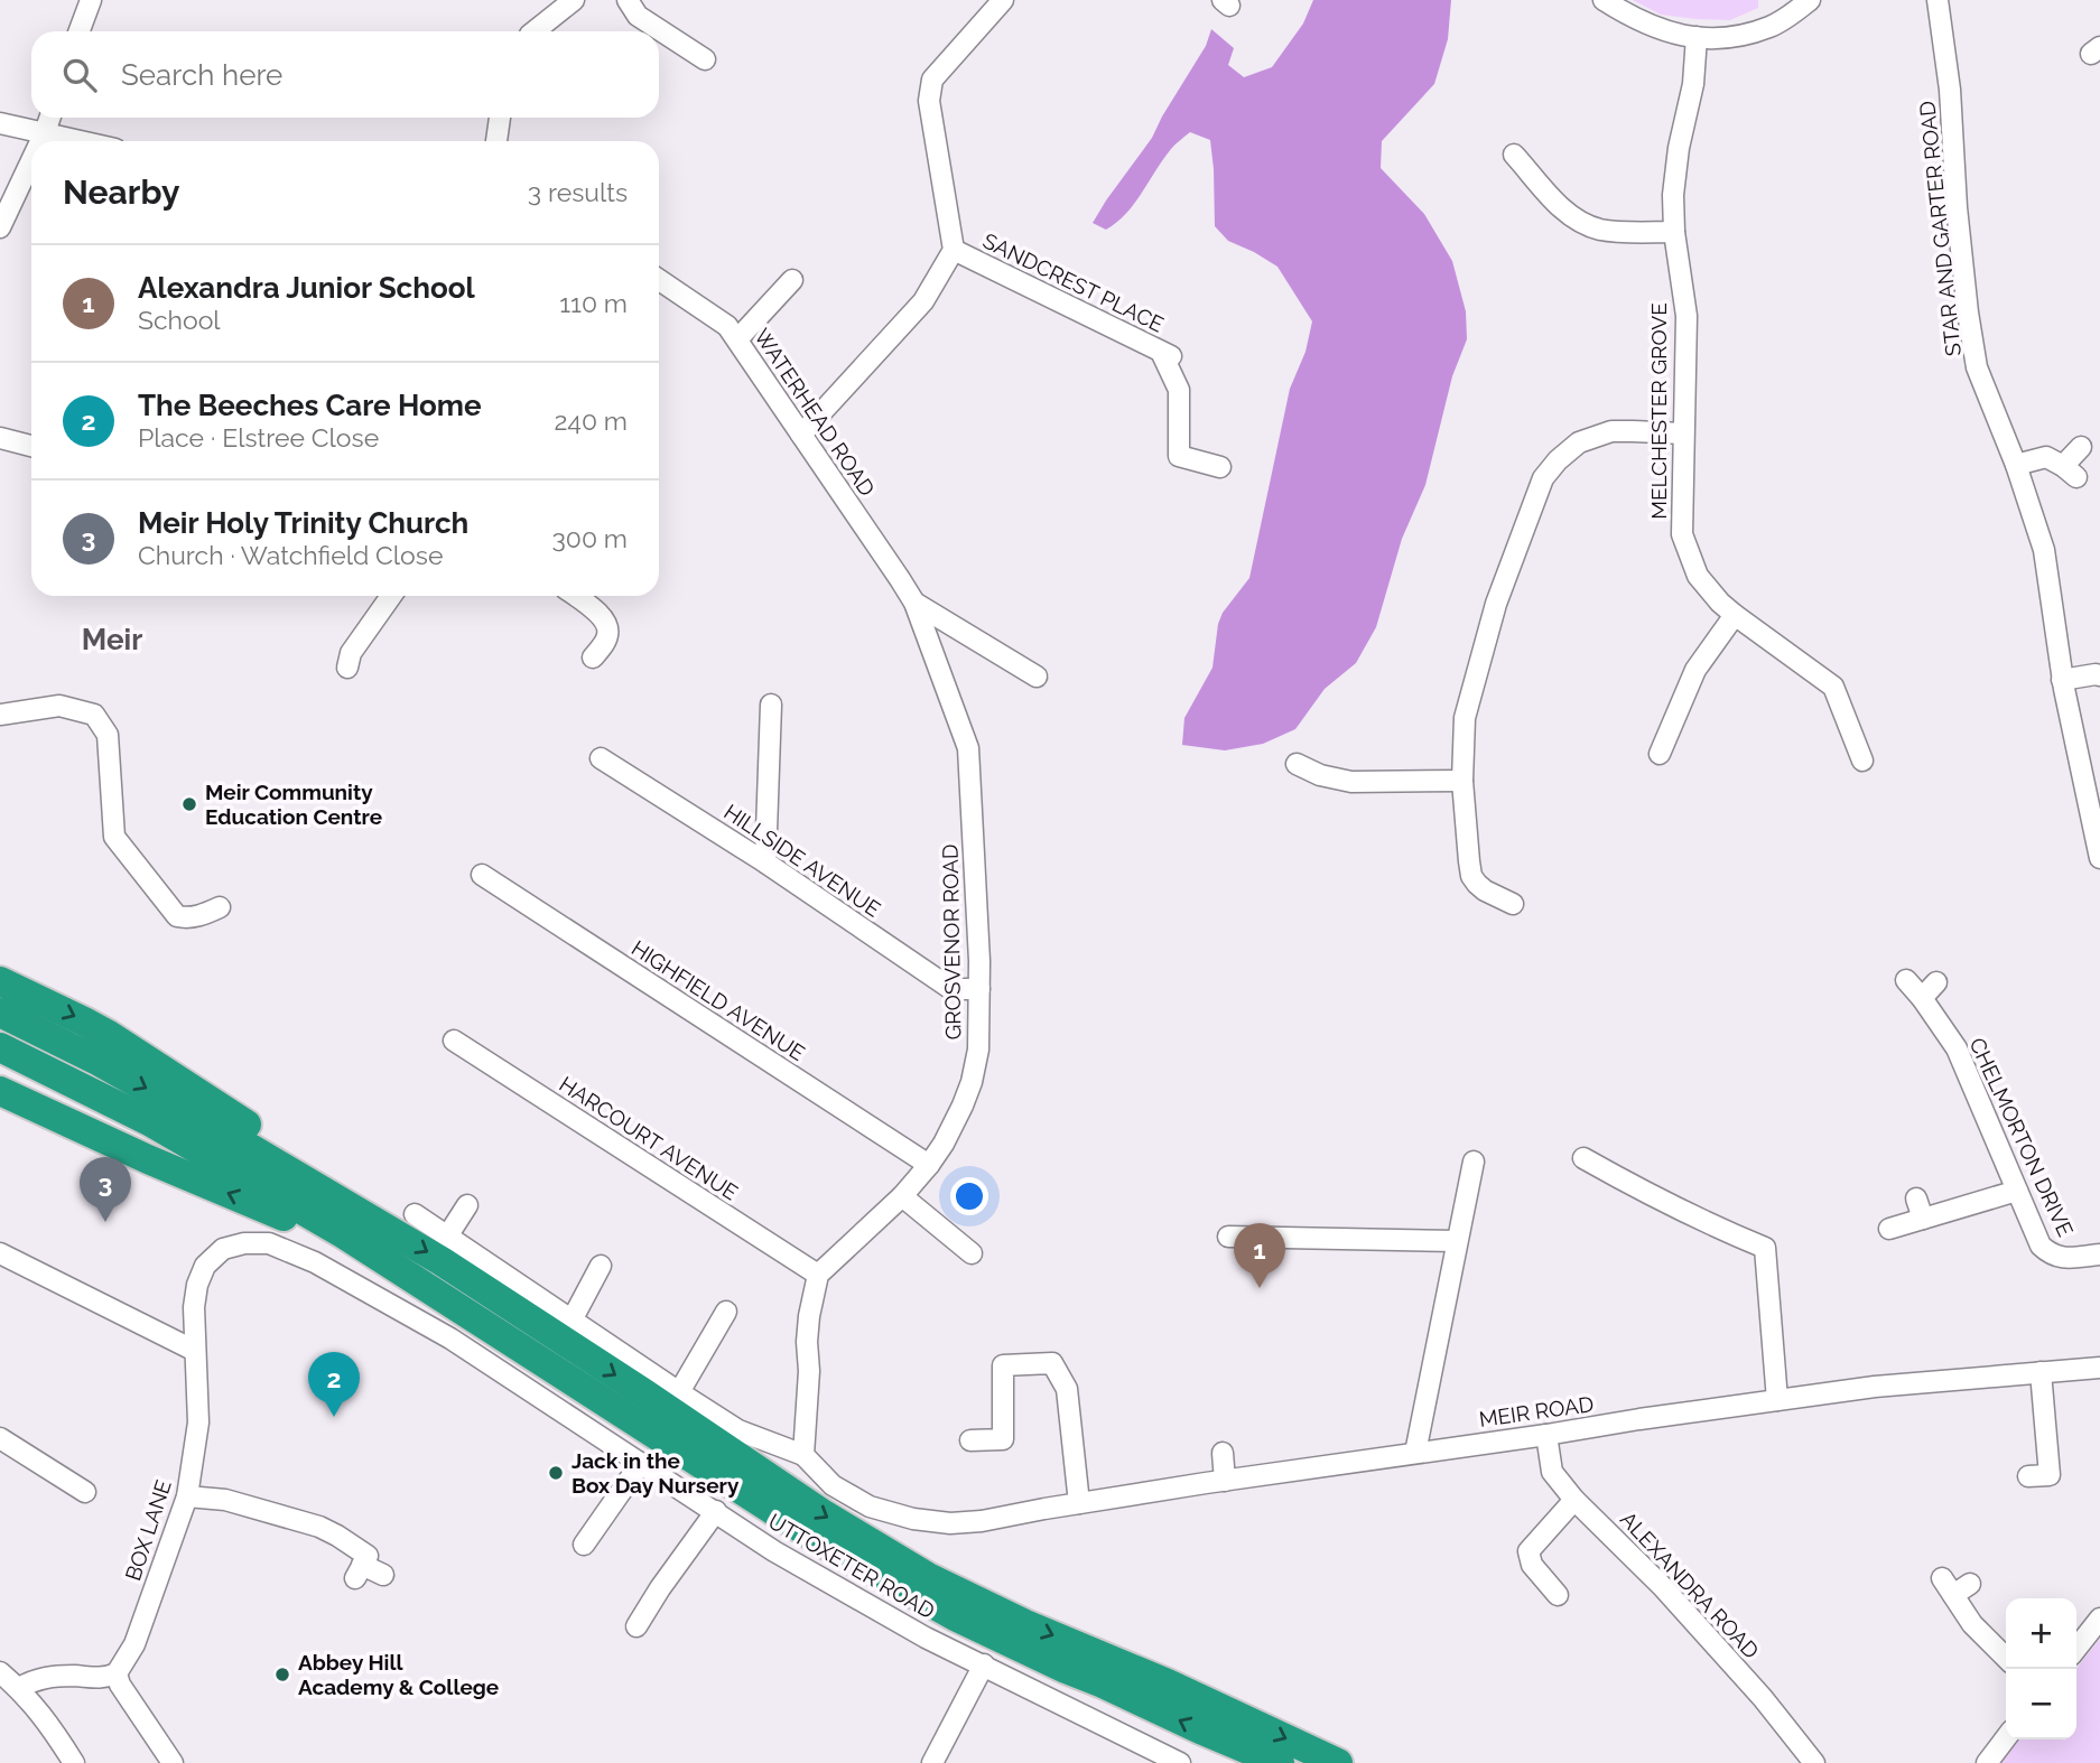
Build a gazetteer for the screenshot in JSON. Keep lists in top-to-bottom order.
{
  "streets": {
    "street": [
      "STAR AND GARTER ROAD",
      "SANDCREST PLACE",
      "MELCHESTER GROVE",
      "WATERHEAD ROAD",
      "HILLSIDE AVENUE",
      "GROSVENOR ROAD",
      "HIGHFIELD AVENUE",
      "CHELMORTON DRIVE",
      "HARCOURT AVENUE",
      "MEIR ROAD",
      "BOX LANE",
      "UTTOXETER ROAD",
      "ALEXANDRA ROAD"
    ]
  },
  "crossings": [
    ["WATERHEAD ROAD", "GROSVENOR ROAD"],
    ["HILLSIDE AVENUE", "GROSVENOR ROAD"],
    ["GROSVENOR ROAD", "HIGHFIELD AVENUE"],
    ["GROSVENOR ROAD", "HARCOURT AVENUE"],
    ["MEIR ROAD", "ALEXANDRA ROAD"],
    ["BOX LANE", "UTTOXETER ROAD"]
  ],
  "districts": ["Meir"],
  "places": ["Meir Community Education Centre", "Jack in the Box Day Nursery", "Abbey Hill Academy & College"],
  "page": {
    "search": "Search here",
    "heading": ["Nearby", "3 results"],
    "list": [
      {
        "mark": "1",
        "name": "Alexandra Junior School",
        "note": "School",
        "value": "110 m"
      },
      {
        "mark": "2",
        "name": "The Beeches Care Home",
        "note": "Place · Elstree Close",
        "value": "240 m"
      },
      {
        "mark": "3",
        "name": "Meir Holy Trinity Church",
        "note": "Church · Watchfield Close",
        "value": "300 m"
      }
    ],
    "pins": ["3", "1", "2"],
    "map_buttons": ["+", "−"]
  }
}
